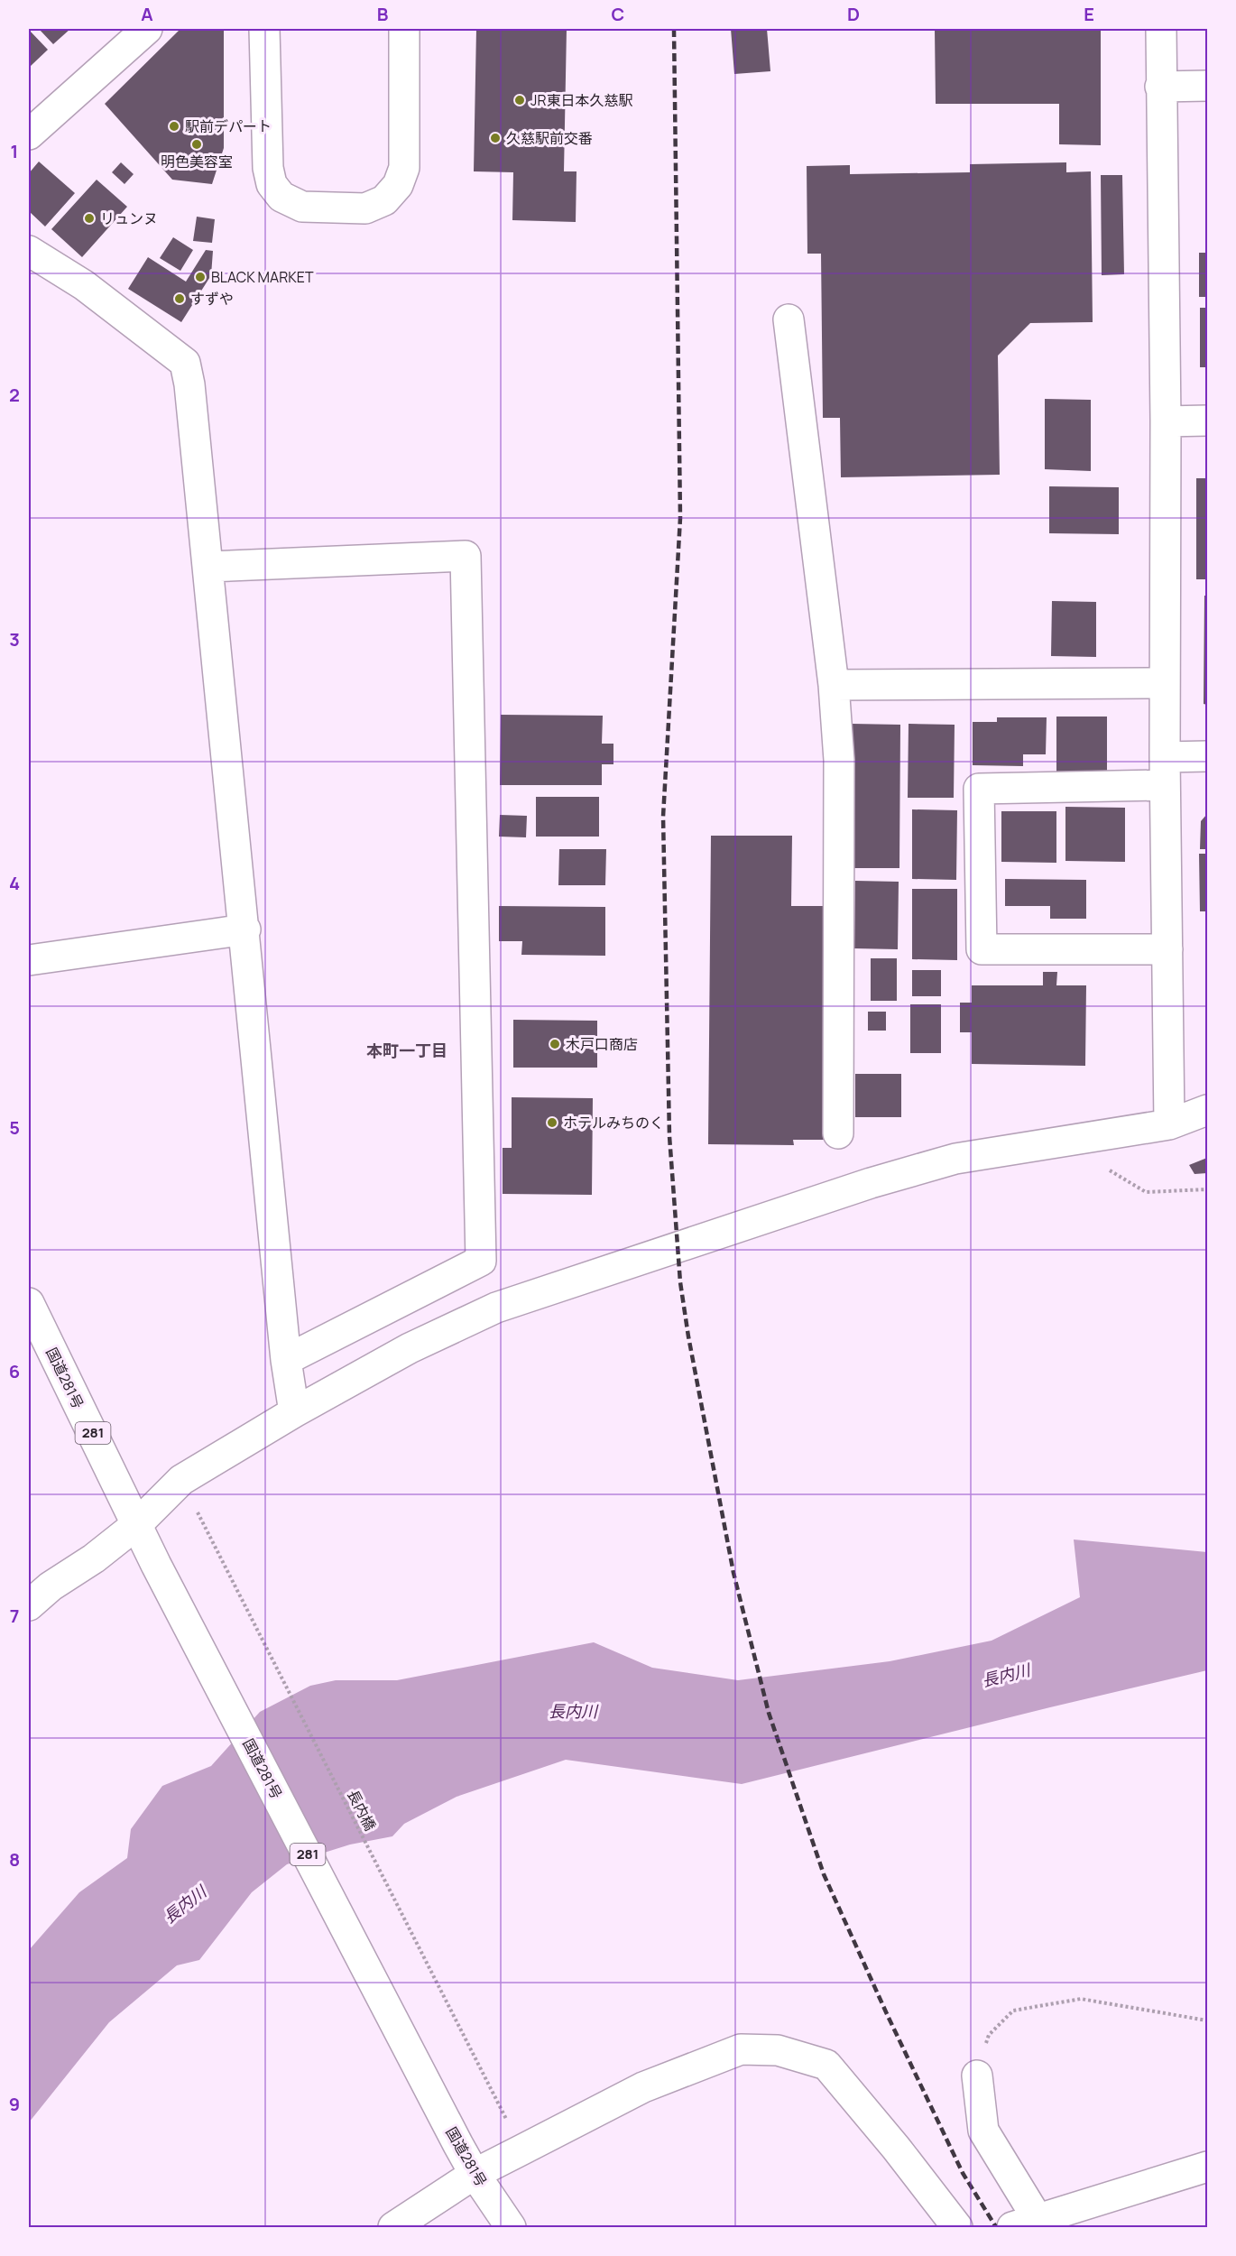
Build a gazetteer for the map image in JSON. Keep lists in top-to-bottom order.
{
  "streets": {
    "main road": ["国道281号", "281"],
    "path": ["長内橋"]
  },
  "districts": ["本町一丁目"],
  "water": ["長内川"],
  "places": [
    "JR東日本久慈駅",
    "駅前デパート",
    "久慈駅前交番",
    "明色美容室",
    "リュンヌ",
    "BLACK MARKET",
    "すずや",
    "木戸口商店",
    "ホテルみちのく"
  ],
  "grid": {
    "columns": [
      "A",
      "B",
      "C",
      "D",
      "E"
    ],
    "rows": [
      "1",
      "2",
      "3",
      "4",
      "5",
      "6",
      "7",
      "8",
      "9"
    ]
  }
}
